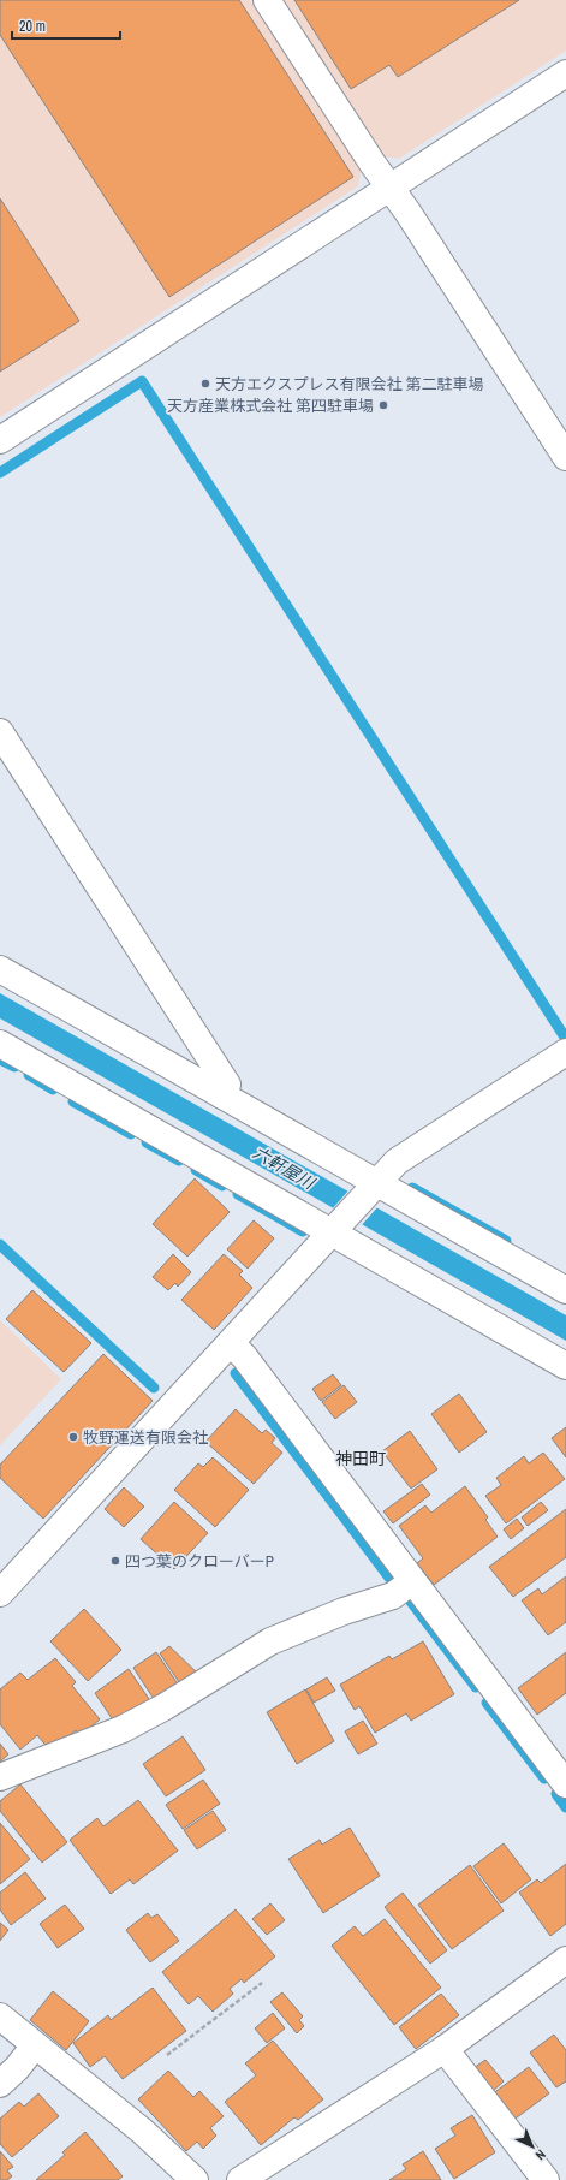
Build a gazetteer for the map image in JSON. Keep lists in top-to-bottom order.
{
  "districts": ["神田町"],
  "water": ["六軒屋川"],
  "places": [
    "天方エクスプレス有限会社 第二駐車場",
    "天方産業株式会社 第四駐車場",
    "牧野運送有限会社",
    "四つ葉のクローバーP"
  ],
  "scale_bar": "20 m",
  "north": "bottom right"
}
